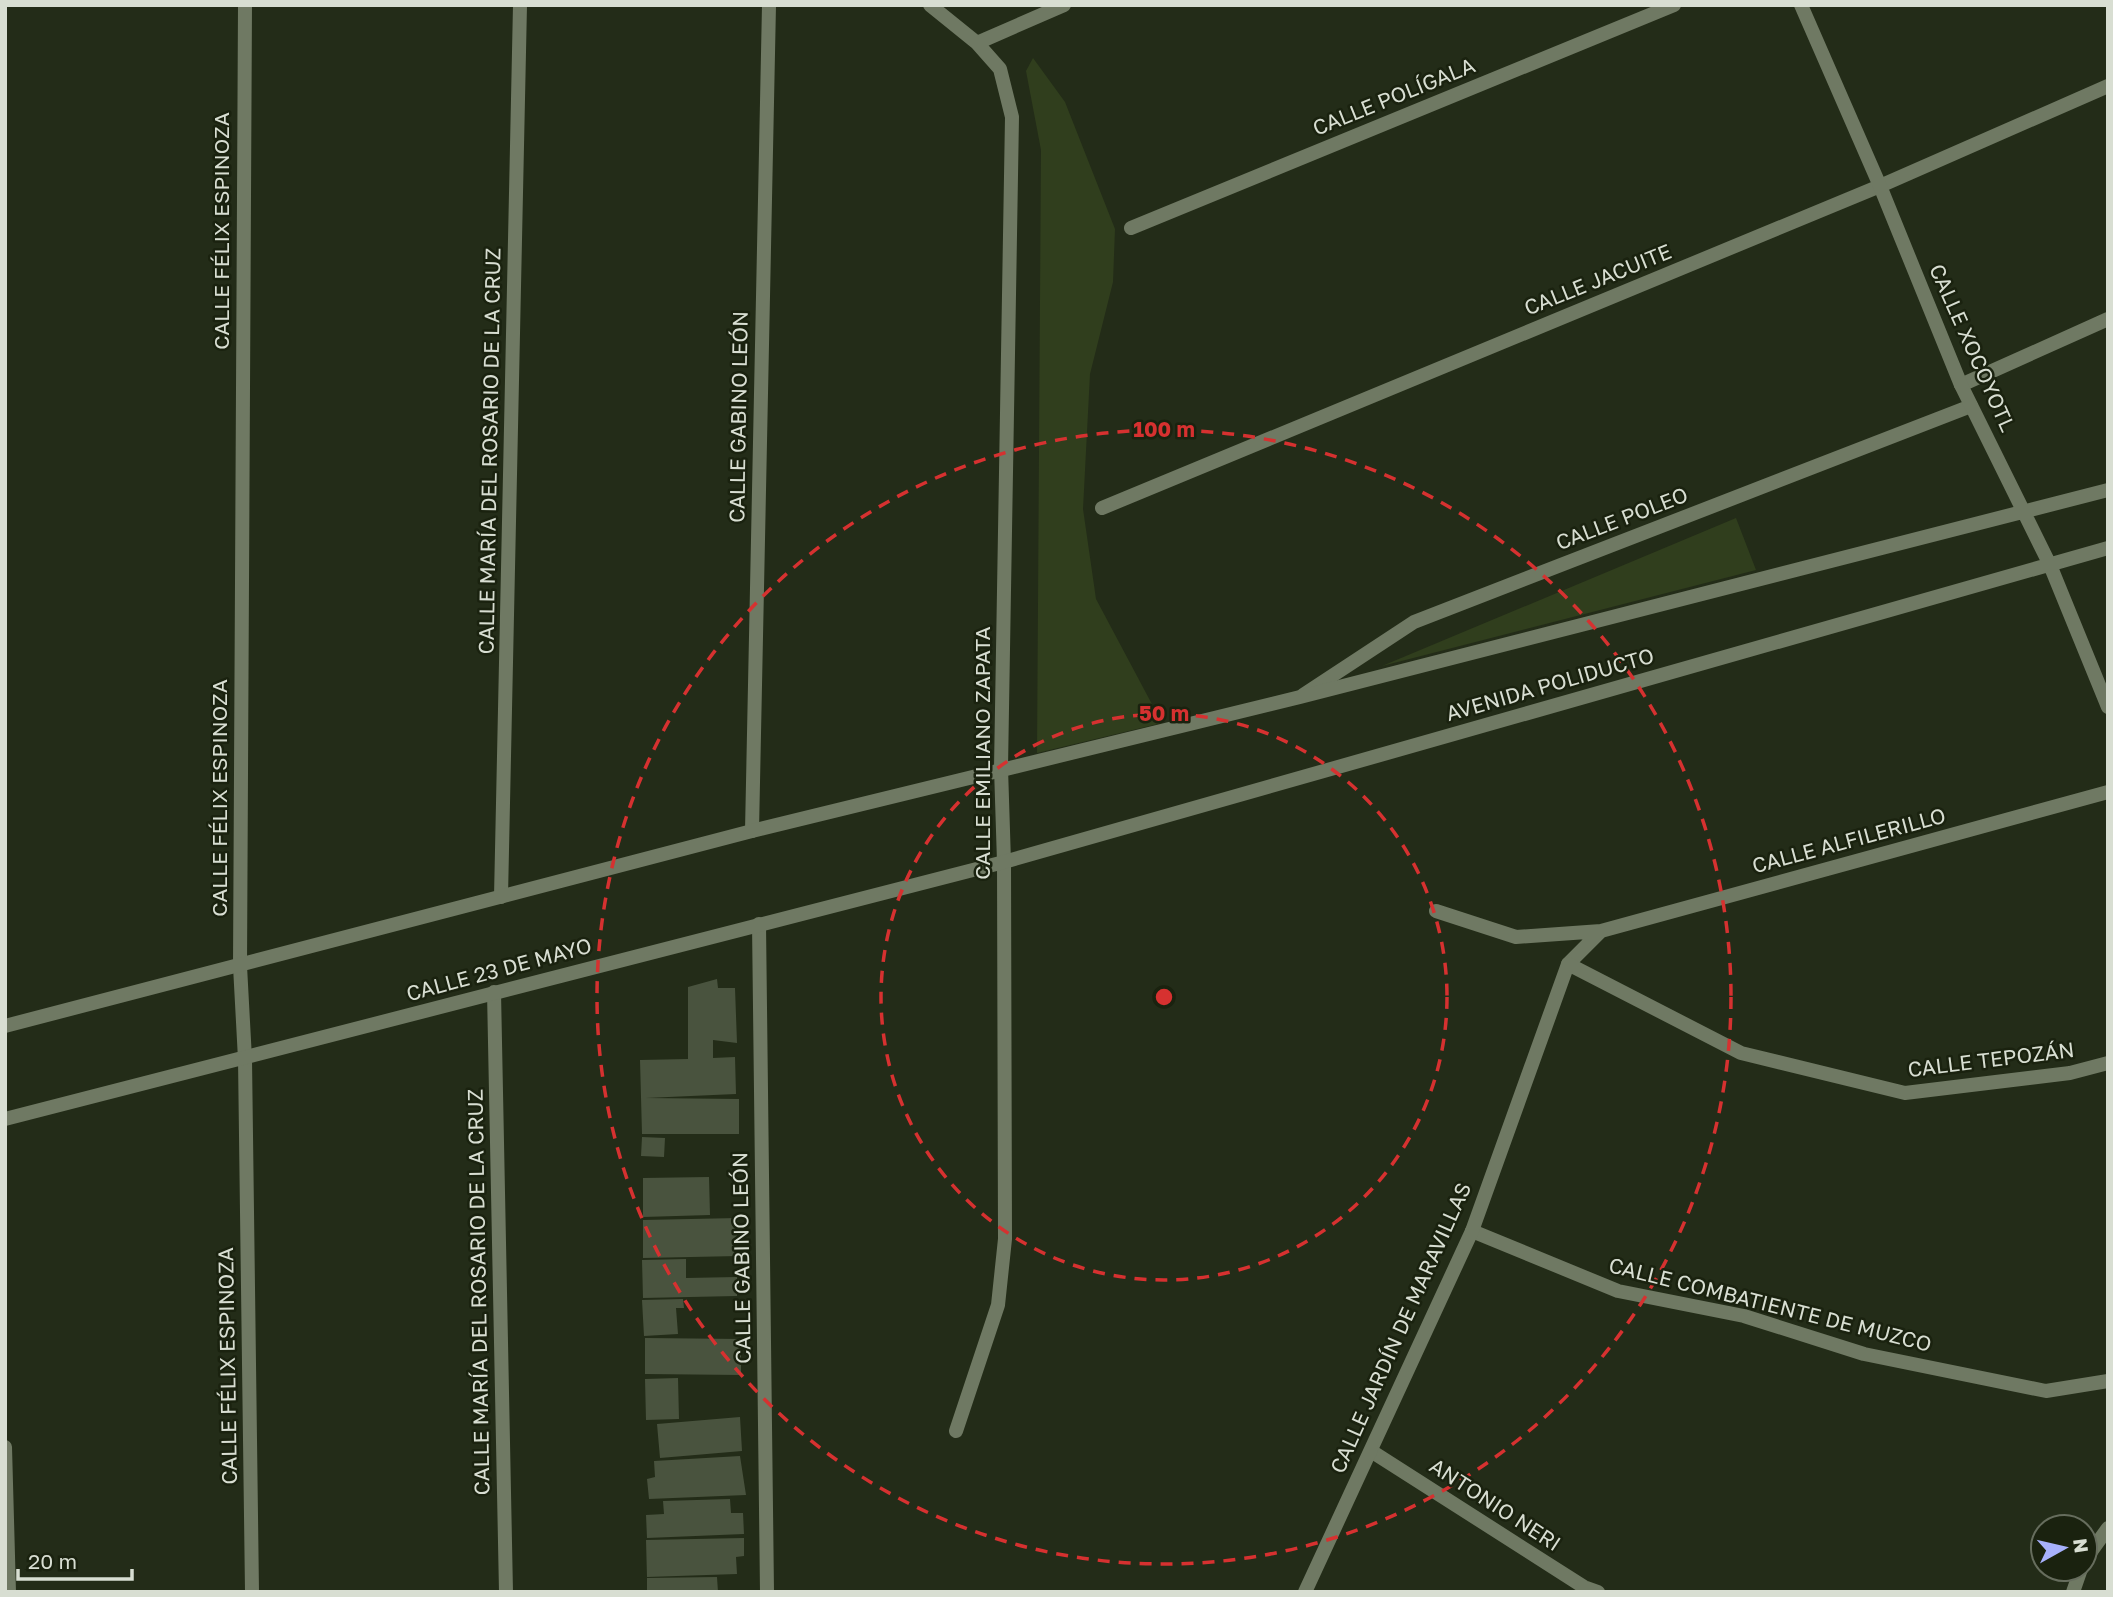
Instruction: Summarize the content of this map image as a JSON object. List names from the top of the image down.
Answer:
{
  "streets": {
    "street": [
      "CALLE POLÍGALA",
      "CALLE FÉLIX ESPINOZA",
      "CALLE JACUITE",
      "CALLE XOCOYOTL",
      "CALLE GABINO LEÓN",
      "CALLE MARÍA DEL ROSARIO DE LA CRUZ",
      "CALLE POLEO",
      "AVENIDA POLIDUCTO",
      "CALLE EMILIANO ZAPATA",
      "CALLE ALFILERILLO",
      "CALLE 23 DE MAYO",
      "CALLE TEPOZÁN",
      "CALLE COMBATIENTE DE MUZCO",
      "CALLE JARDÍN DE MARAVILLAS",
      "ANTONIO NERI"
    ]
  },
  "crossings": [
    ["CALLE FÉLIX ESPINOZA", "CALLE 23 DE MAYO"],
    ["CALLE JACUITE", "CALLE XOCOYOTL"],
    ["CALLE XOCOYOTL", "CALLE POLEO"],
    ["CALLE XOCOYOTL", "AVENIDA POLIDUCTO"],
    ["CALLE GABINO LEÓN", "CALLE 23 DE MAYO"],
    ["CALLE MARÍA DEL ROSARIO DE LA CRUZ", "CALLE 23 DE MAYO"],
    ["AVENIDA POLIDUCTO", "CALLE EMILIANO ZAPATA"],
    ["AVENIDA POLIDUCTO", "CALLE 23 DE MAYO"],
    ["CALLE EMILIANO ZAPATA", "CALLE 23 DE MAYO"],
    ["CALLE ALFILERILLO", "CALLE JARDÍN DE MARAVILLAS"],
    ["CALLE TEPOZÁN", "CALLE JARDÍN DE MARAVILLAS"],
    ["CALLE COMBATIENTE DE MUZCO", "CALLE JARDÍN DE MARAVILLAS"],
    ["CALLE JARDÍN DE MARAVILLAS", "ANTONIO NERI"]
  ],
  "scale_bar": "20 m",
  "north": "right",
  "rings": ["100 m", "50 m"]
}
